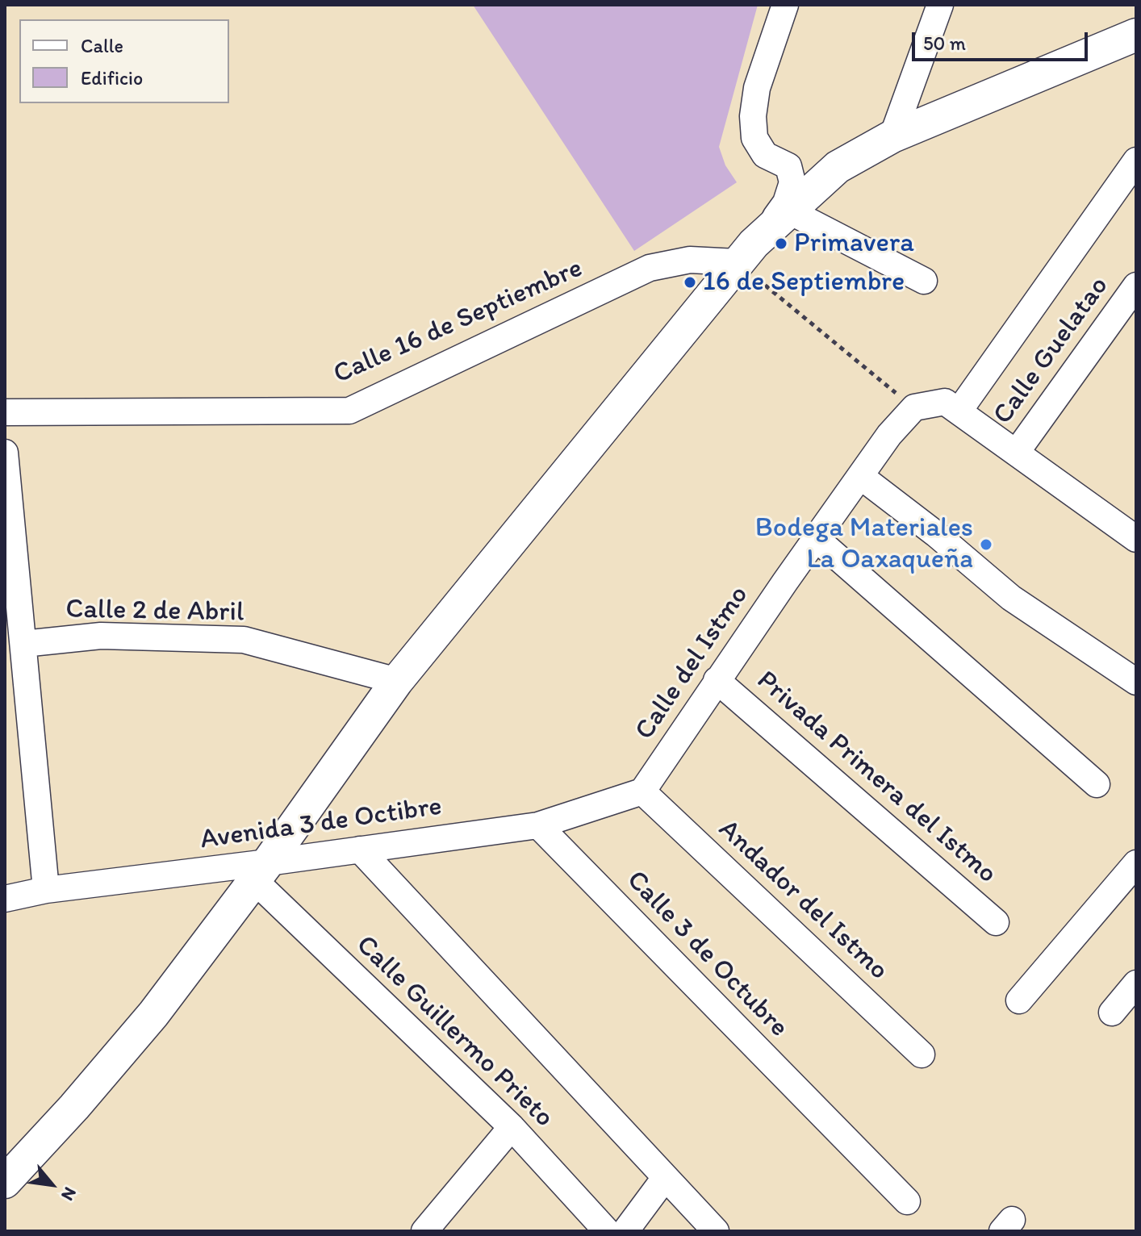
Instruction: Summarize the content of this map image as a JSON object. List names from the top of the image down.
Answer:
{
  "streets": {
    "street": [
      "Calle 16 de Septiembre",
      "Calle Guelatao",
      "Calle 2 de Abril",
      "Calle del Istmo",
      "Privada Primera del Istmo",
      "Avenida 3 de Octibre",
      "Andador del Istmo",
      "Calle 3 de Octubre",
      "Calle Guillermo Prieto"
    ]
  },
  "crossings": [
    ["Calle del Istmo", "Privada Primera del Istmo"],
    ["Calle del Istmo", "Avenida 3 de Octibre"],
    ["Calle del Istmo", "Andador del Istmo"],
    ["Avenida 3 de Octibre", "Andador del Istmo"],
    ["Avenida 3 de Octibre", "Calle 3 de Octubre"],
    ["Avenida 3 de Octibre", "Calle Guillermo Prieto"]
  ],
  "places": ["Primavera", "16 de Septiembre", "Bodega Materiales La Oaxaqueña"],
  "legend": ["Calle", "Edificio"],
  "scale_bar": "50 m",
  "north": "bottom right"
}
